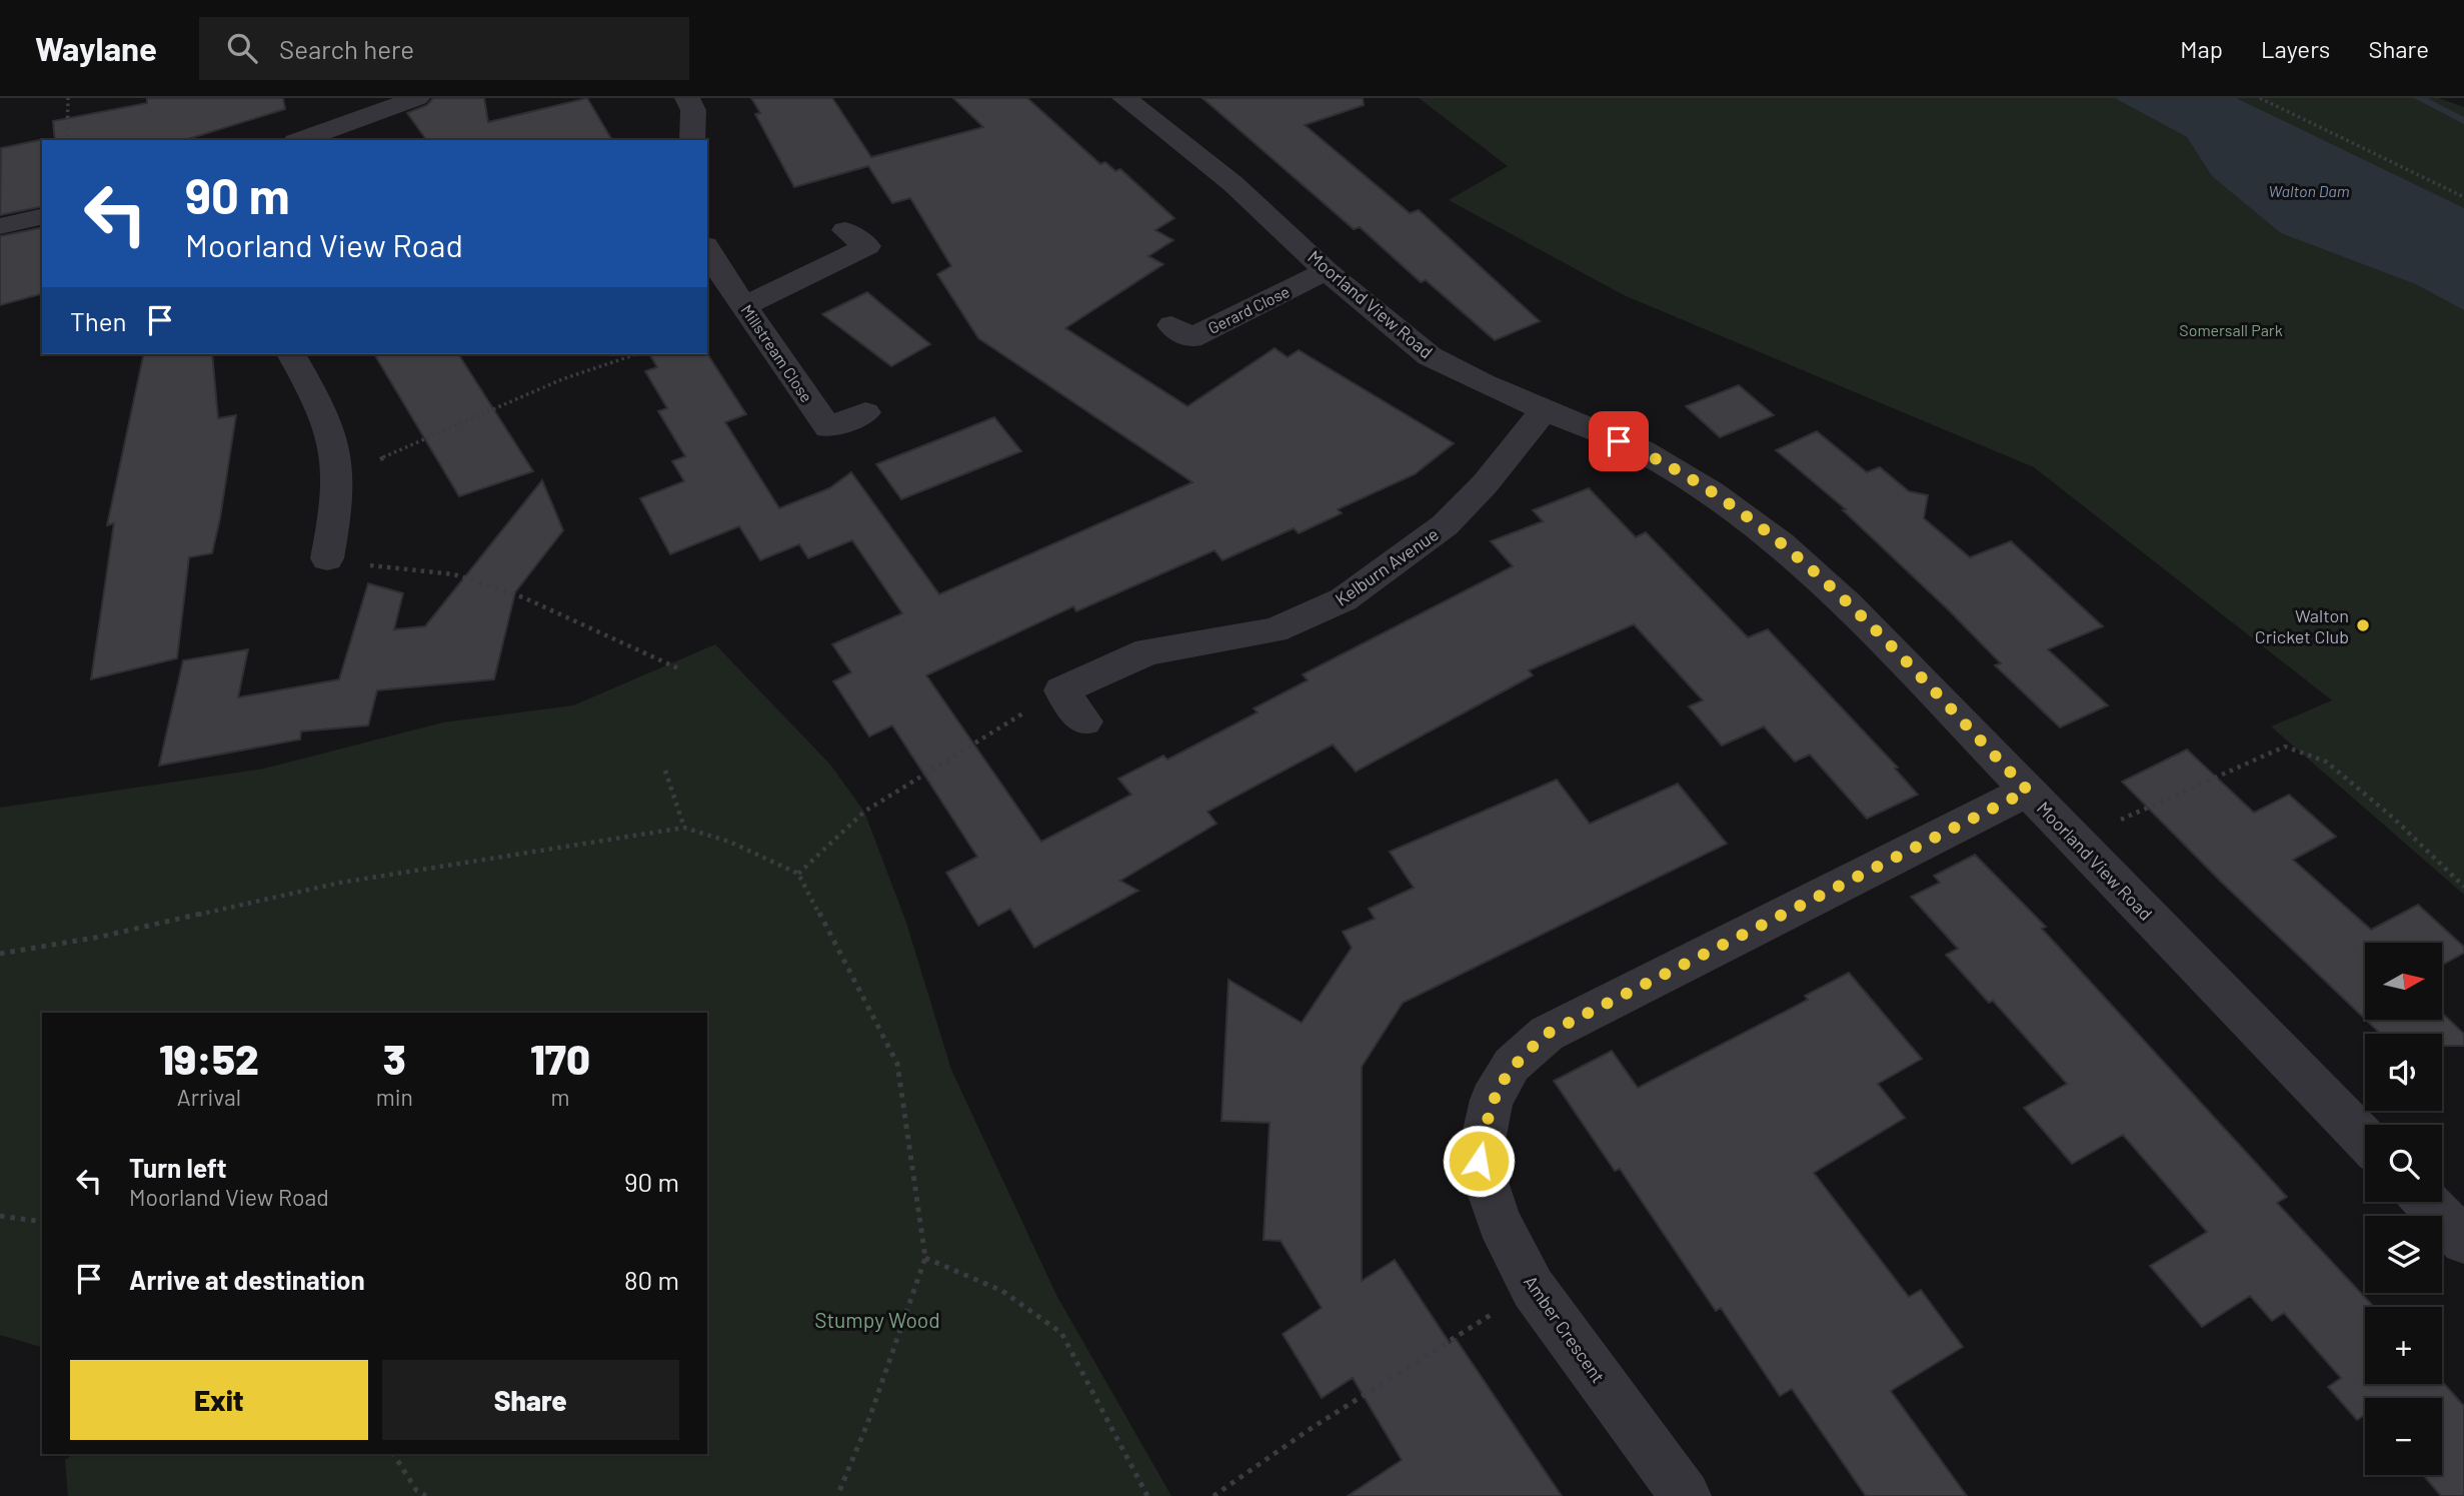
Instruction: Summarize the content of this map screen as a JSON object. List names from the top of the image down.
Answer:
{
  "streets": {
    "street": [
      "Moorland View Road",
      "Gerard Close",
      "Millstream Close",
      "Kelburn Avenue",
      "Amber Crescent"
    ]
  },
  "crossings": [
    ["Moorland View Road", "Gerard Close"],
    ["Moorland View Road", "Kelburn Avenue"],
    ["Moorland View Road", "Amber Crescent"]
  ],
  "water": ["Walton Dam"],
  "parks": ["Somersall Park", "Stumpy Wood"],
  "places": ["Walton Cricket Club"],
  "north": "right",
  "page": {
    "header": "Waylane",
    "search": "Search here",
    "nav": ["Map", "Layers", "Share"],
    "turn": ["90 m", "Moorland View Road"],
    "then": "Then",
    "map_buttons": ["+", "−"],
    "eta": [
      "19:52",
      "Arrival",
      "3",
      "min",
      "170",
      "m"
    ],
    "list": [
      {
        "name": "Turn left",
        "note": "Moorland View Road",
        "value": "90 m"
      },
      {
        "name": "Arrive at destination",
        "value": "80 m"
      }
    ],
    "buttons": ["Exit", "Share"]
  }
}
